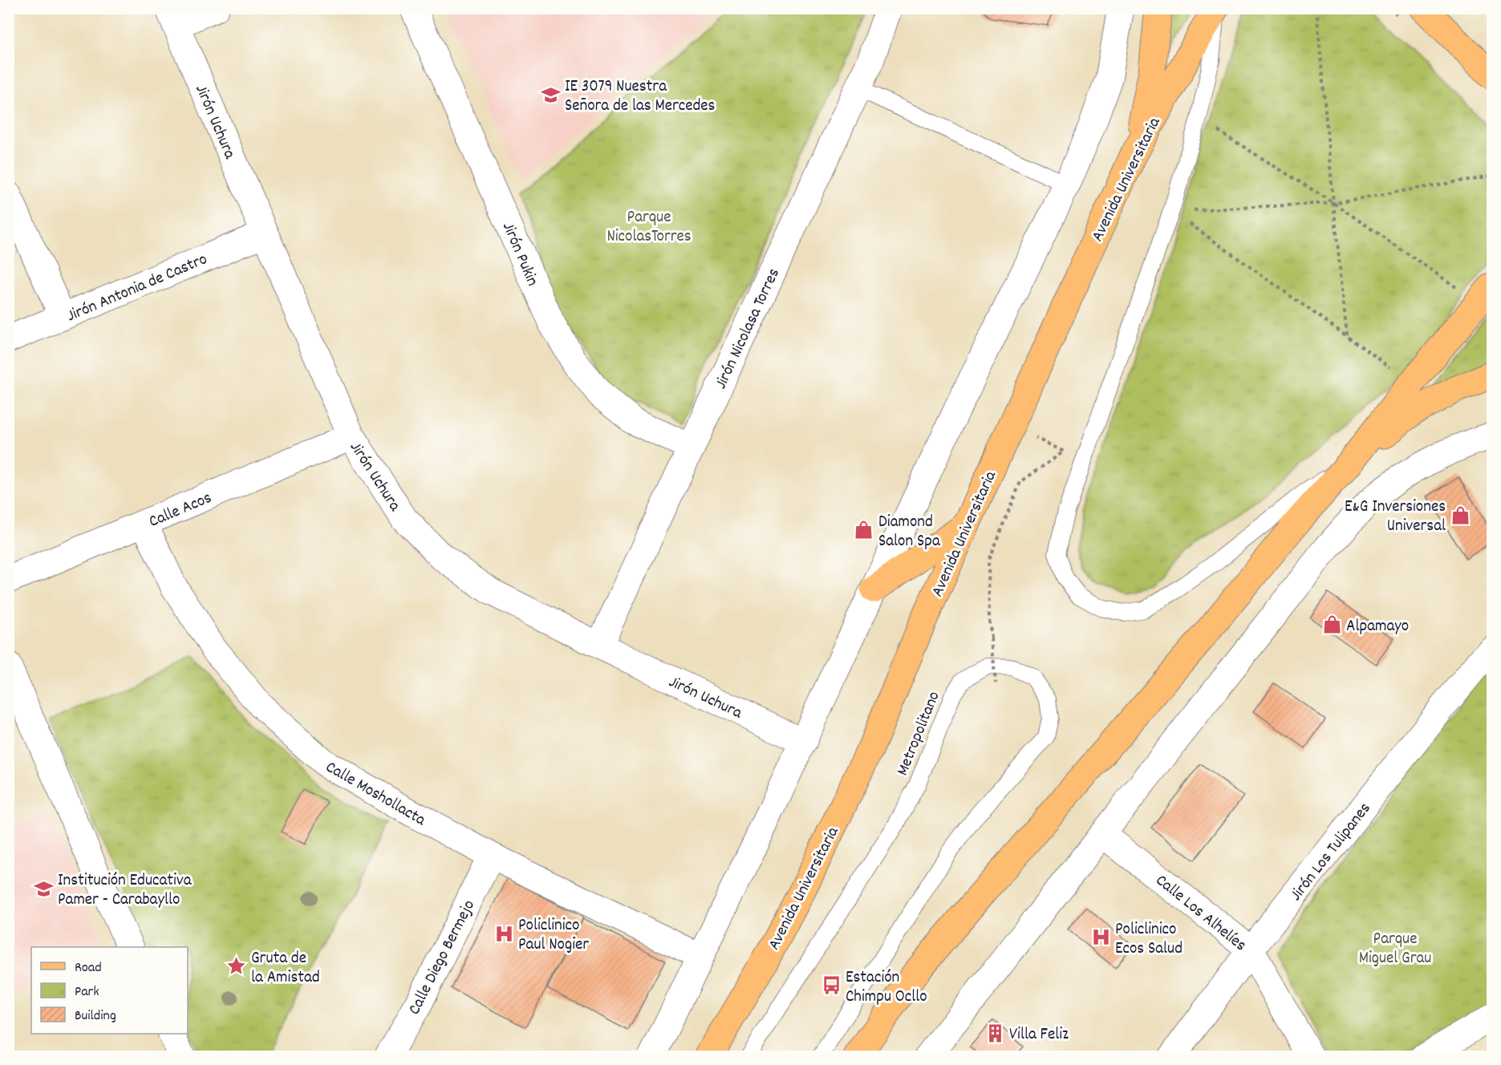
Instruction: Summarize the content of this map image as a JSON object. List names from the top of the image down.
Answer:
{
  "streets": {
    "main road": ["Avenida Universitaria"],
    "street": [
      "Jirón Uchura",
      "Jirón Pukin",
      "Jirón Antonia de Castro",
      "Jirón Nicolasa Torres",
      "Calle Acos",
      "Calle Moshollacta",
      "Jirón Los Tulipanes",
      "Calle Los Alhelíes",
      "Calle Diego Bermejo"
    ],
    "lane": ["Metropolitano"]
  },
  "crossings": [
    ["Jirón Uchura", "Jirón Antonia de Castro"],
    ["Jirón Uchura", "Jirón Nicolasa Torres"],
    ["Jirón Uchura", "Calle Acos"],
    ["Jirón Pukin", "Jirón Nicolasa Torres"],
    ["Calle Acos", "Calle Moshollacta"],
    ["Calle Moshollacta", "Calle Diego Bermejo"],
    ["Jirón Los Tulipanes", "Calle Los Alhelíes"]
  ],
  "parks": ["Parque NicolasTorres", "Parque Miguel Grau"],
  "places": {
    "school or university": ["IE 3079 Nuestra Señora de las Mercedes", "Institución Educativa Pamer - Carabayllo"],
    "shop": ["E&G Inversiones Universal", "Diamond Salon Spa", "Alpamayo"],
    "hospital": ["Policlinico Paul Nogier", "Policlinico Ecos Salud"],
    "place": ["Gruta de la Amistad"],
    "bus stop": ["Estación Chimpu Ocllo"],
    "building": ["Villa Feliz"]
  },
  "legend": ["Road", "Park", "Building"]
}
